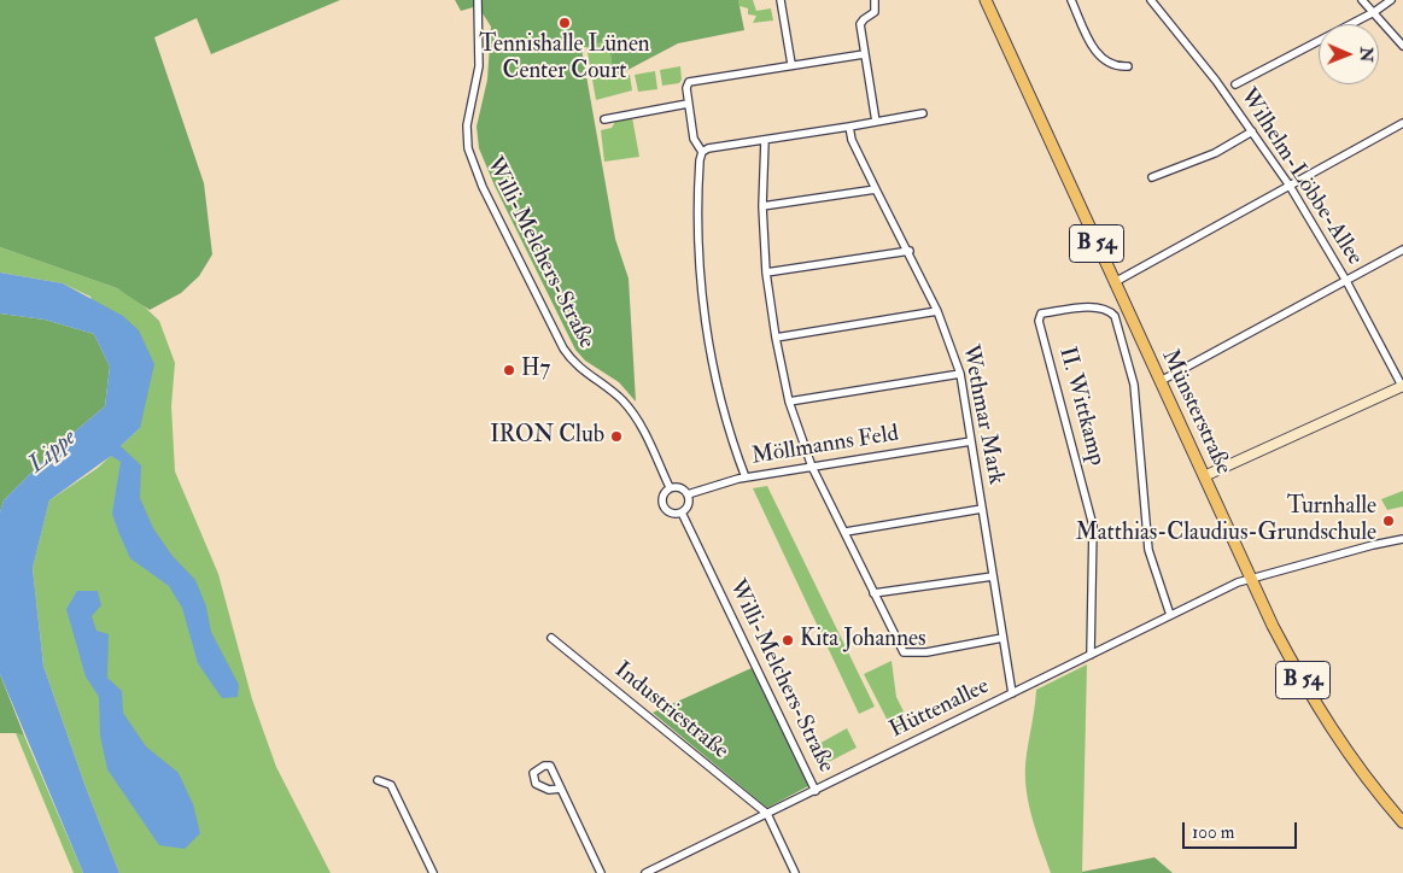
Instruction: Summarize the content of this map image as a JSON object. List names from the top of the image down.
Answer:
{
  "streets": {
    "main road": ["B 54", "Münsterstraße"],
    "street": [
      "Wilhelm-Löbbe-Allee",
      "Willi-Melchers-Straße",
      "II. Wittkamp",
      "Wethmar Mark",
      "Möllmanns Feld",
      "Hüttenallee",
      "Industriestraße"
    ]
  },
  "crossings": [
    ["Willi-Melchers-Straße", "Möllmanns Feld"],
    ["Willi-Melchers-Straße", "Hüttenallee"],
    ["II. Wittkamp", "Hüttenallee"],
    ["Münsterstraße", "Hüttenallee"],
    ["Wethmar Mark", "Möllmanns Feld"],
    ["Wethmar Mark", "Hüttenallee"],
    ["Hüttenallee", "Industriestraße"]
  ],
  "water": ["Lippe"],
  "places": [
    "Tennishalle Lünen Center Court",
    "H7",
    "IRON Club",
    "Turnhalle Matthias-Claudius-Grundschule",
    "Kita Johannes"
  ],
  "scale_bar": "100 m",
  "north": "right"
}
